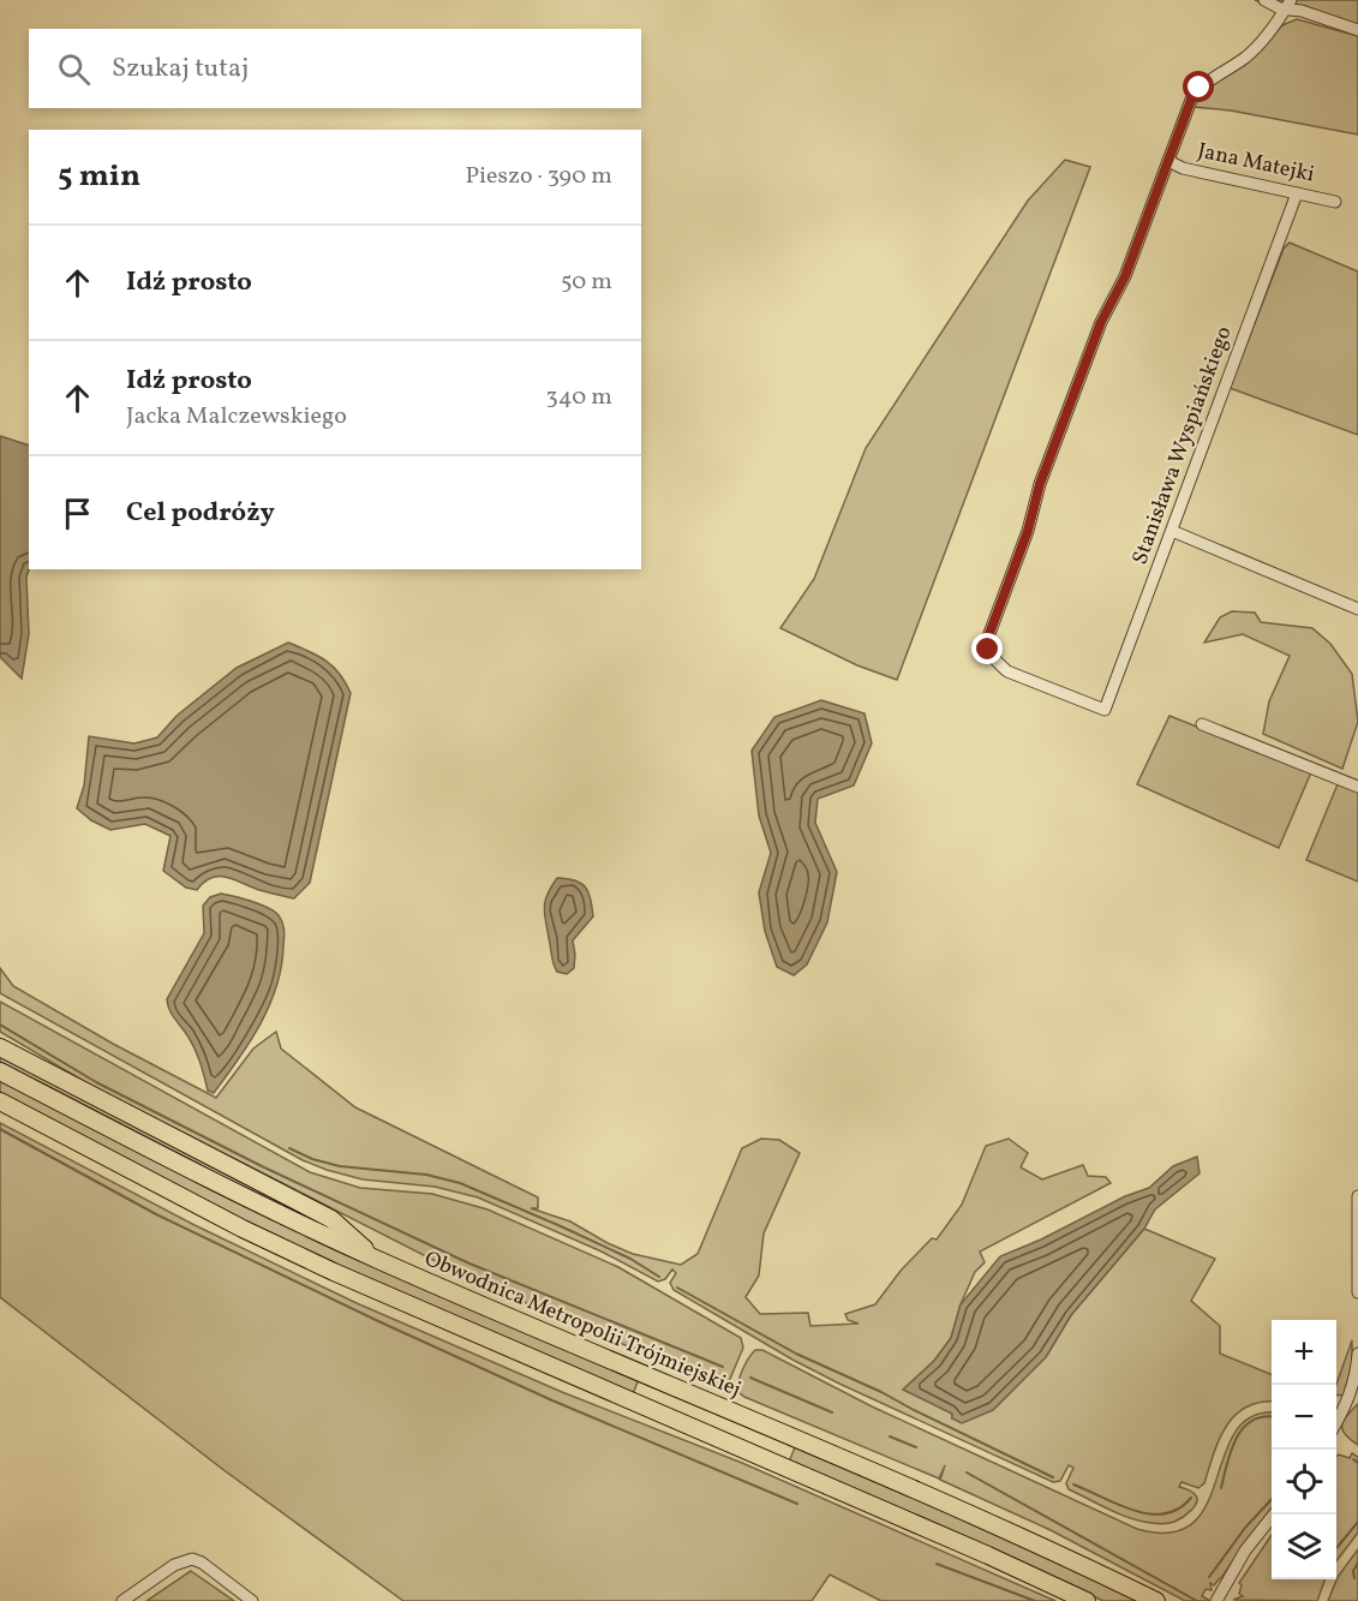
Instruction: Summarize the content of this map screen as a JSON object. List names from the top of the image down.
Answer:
{
  "streets": {
    "highway": ["Obwodnica Metropolii Trójmiejskiej"],
    "street": ["Jana Matejki", "Stanisława Wyspiańskiego"]
  },
  "crossings": [
    ["Jana Matejki", "Stanisława Wyspiańskiego"]
  ],
  "page": {
    "search": "Szukaj tutaj",
    "heading": ["5 min", "Pieszo · 390 m"],
    "list": [
      ["Idź prosto", "50 m"],
      ["Idź prosto", "Jacka Malczewskiego", "340 m"],
      "Cel podróży"
    ],
    "map_buttons": ["+", "−"]
  }
}
